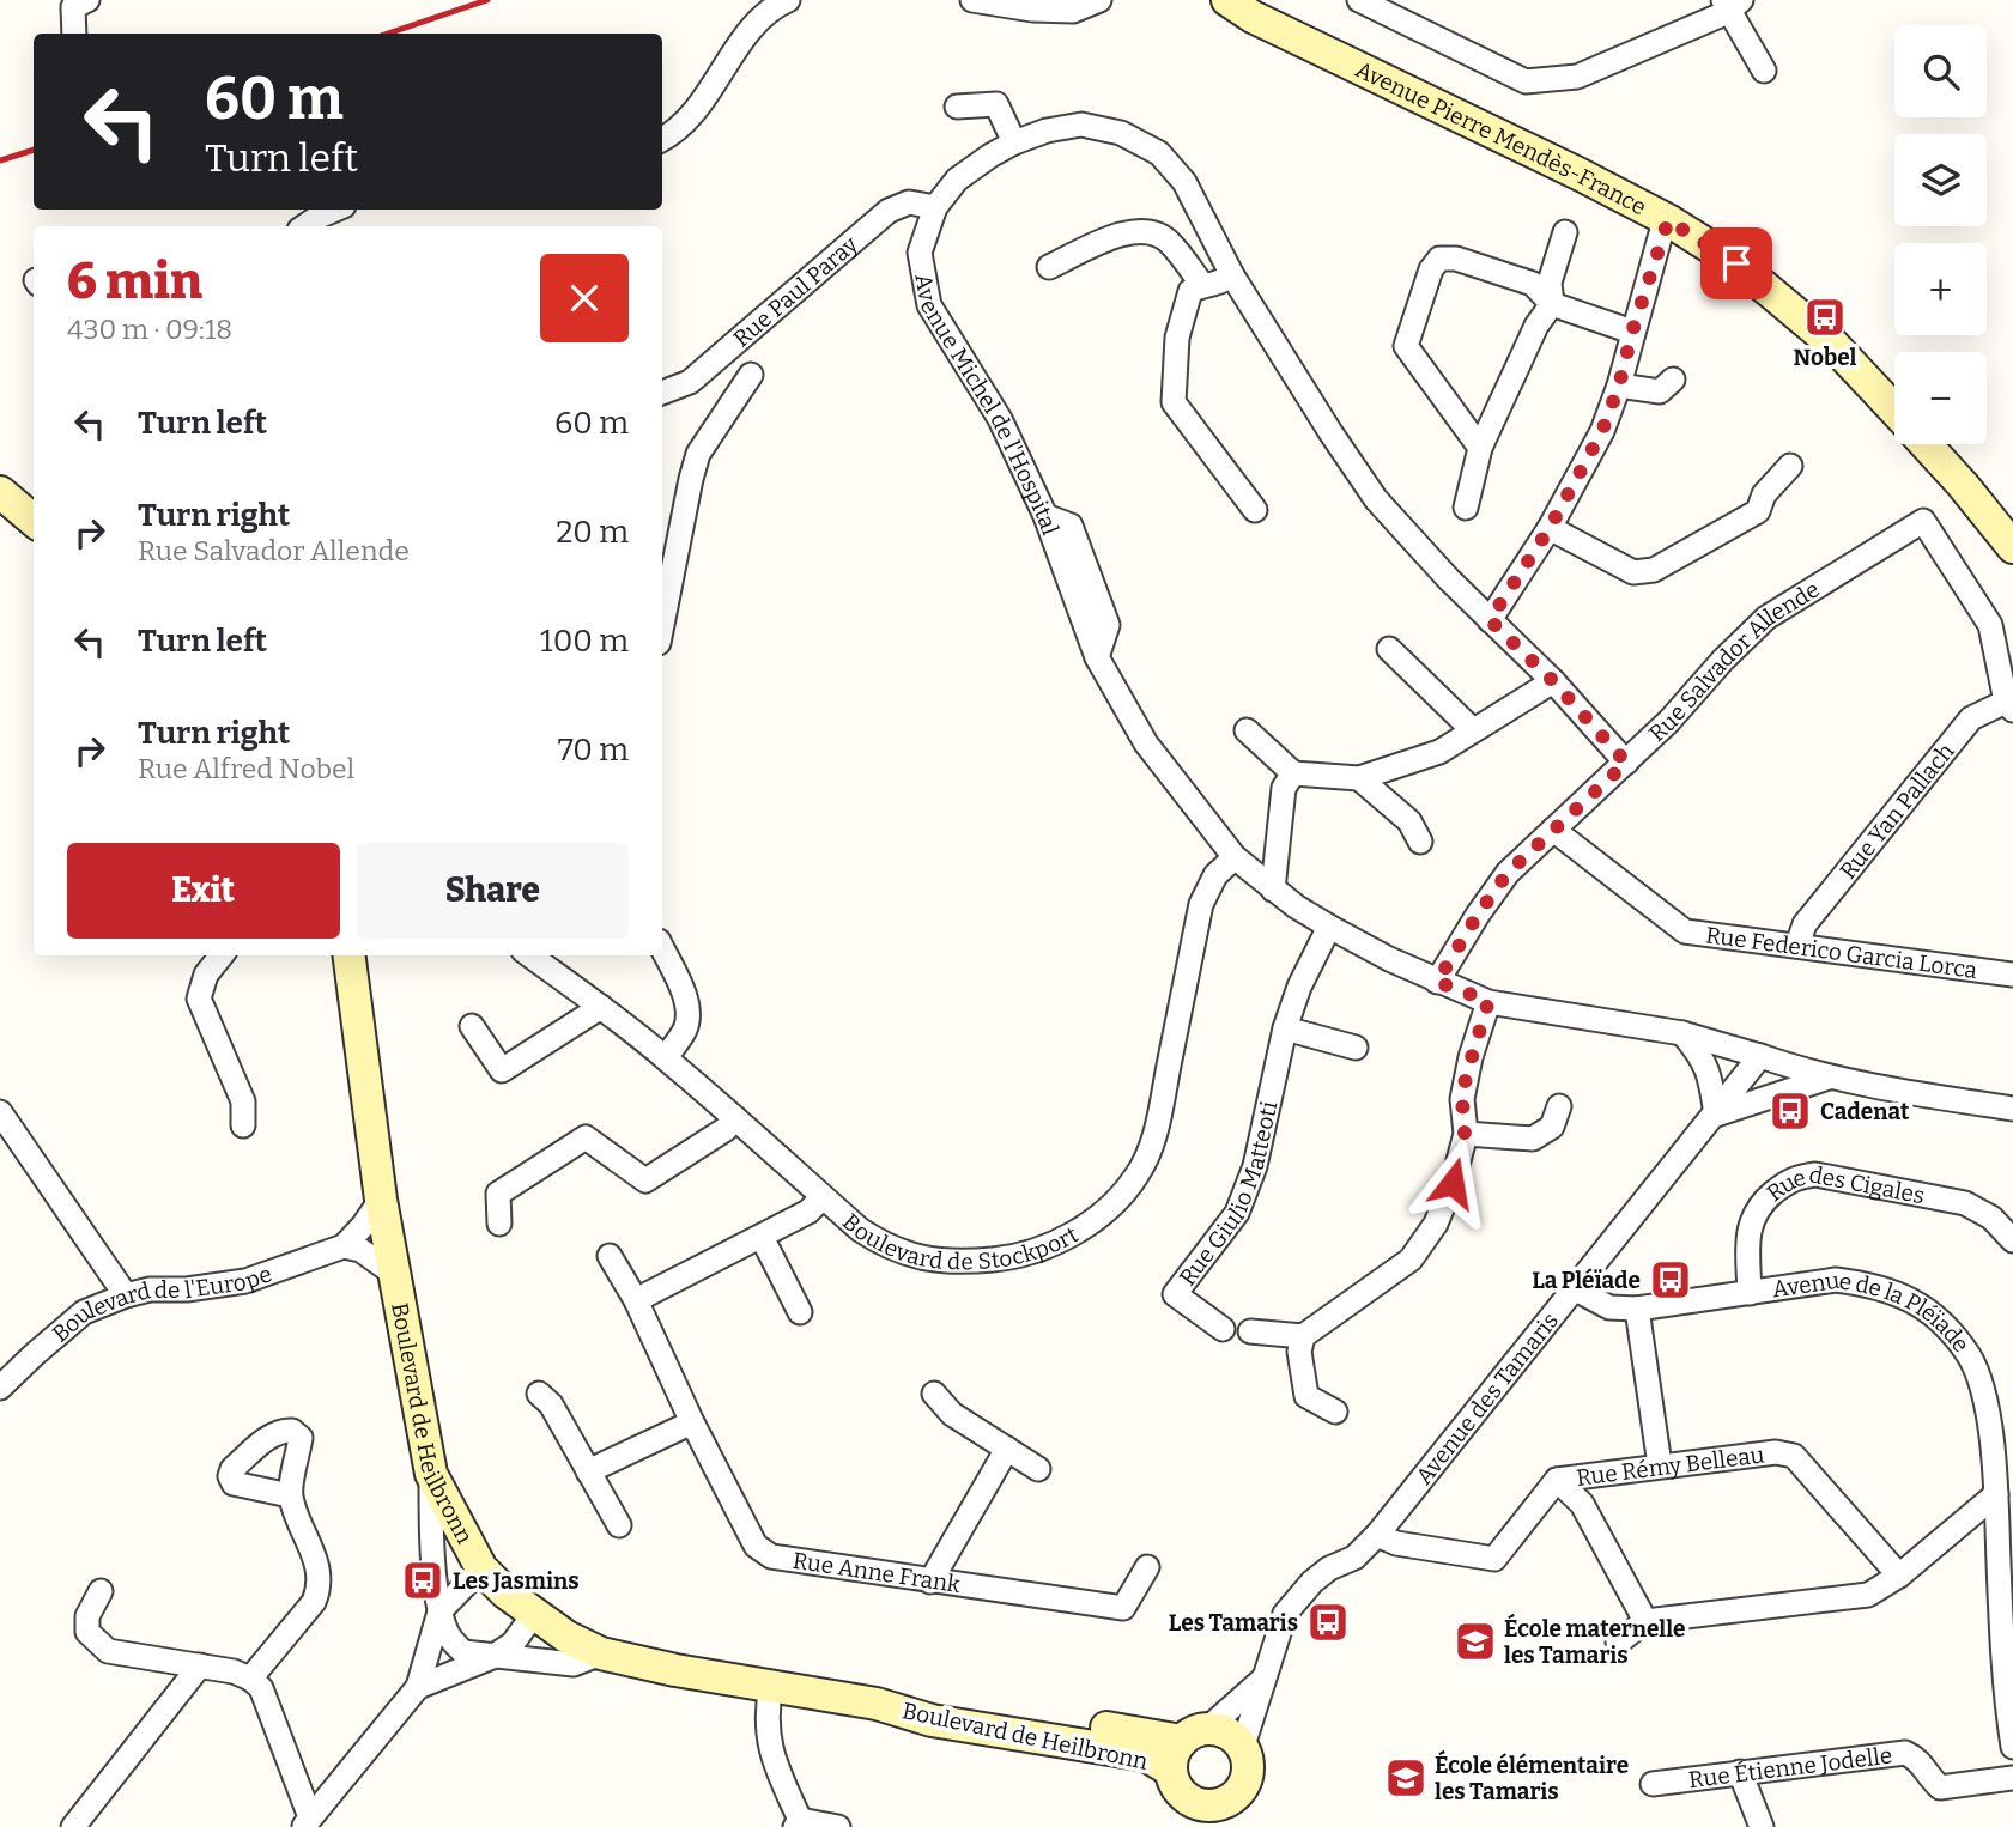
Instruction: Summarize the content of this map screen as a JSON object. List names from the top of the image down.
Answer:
{
  "streets": {
    "street": [
      "Avenue Pierre Mendès-France",
      "Rue Paul Paray",
      "Avenue Michel de l'Hospital",
      "Rue Salvador Allende",
      "Rue Yan Pallach",
      "Rue Federico Garcia Lorca",
      "Rue Giulio Matteoti",
      "Rue des Cigales",
      "Boulevard de Stockport",
      "Boulevard de l'Europe",
      "Avenue de la Pléïade",
      "Avenue des Tamaris",
      "Boulevard de Heilbronn",
      "Rue Rémy Belleau",
      "Rue Anne Frank",
      "Rue Étienne Jodelle"
    ]
  },
  "crossings": [
    ["Rue Paul Paray", "Avenue Michel de l'Hospital"],
    ["Avenue Michel de l'Hospital", "Rue Salvador Allende"],
    ["Avenue Michel de l'Hospital", "Rue Giulio Matteoti"],
    ["Avenue Michel de l'Hospital", "Boulevard de Stockport"],
    ["Avenue Michel de l'Hospital", "Avenue des Tamaris"],
    ["Rue Salvador Allende", "Rue Yan Pallach"],
    ["Rue Salvador Allende", "Rue Federico Garcia Lorca"],
    ["Rue Yan Pallach", "Rue Federico Garcia Lorca"],
    ["Rue des Cigales", "Avenue de la Pléïade"],
    ["Avenue de la Pléïade", "Avenue des Tamaris"],
    ["Avenue des Tamaris", "Boulevard de Heilbronn"],
    ["Avenue des Tamaris", "Rue Rémy Belleau"]
  ],
  "places": {
    "bus stop": [
      "Nobel",
      "Cadenat",
      "La Pléïade",
      "Les Jasmins",
      "Les Tamaris"
    ],
    "school or university": ["École maternelle les Tamaris", "École élémentaire les Tamaris"]
  },
  "page": {
    "map_buttons": ["+", "−"],
    "turn": ["60 m", "Turn left"],
    "heading": ["6 min", "430 m · 09:18"],
    "list": [
      {
        "name": "Turn left",
        "value": "60 m"
      },
      {
        "name": "Turn right",
        "note": "Rue Salvador Allende",
        "value": "20 m"
      },
      {
        "name": "Turn left",
        "value": "100 m"
      },
      {
        "name": "Turn right",
        "note": "Rue Alfred Nobel",
        "value": "70 m"
      }
    ],
    "buttons": ["Exit", "Share"]
  }
}
